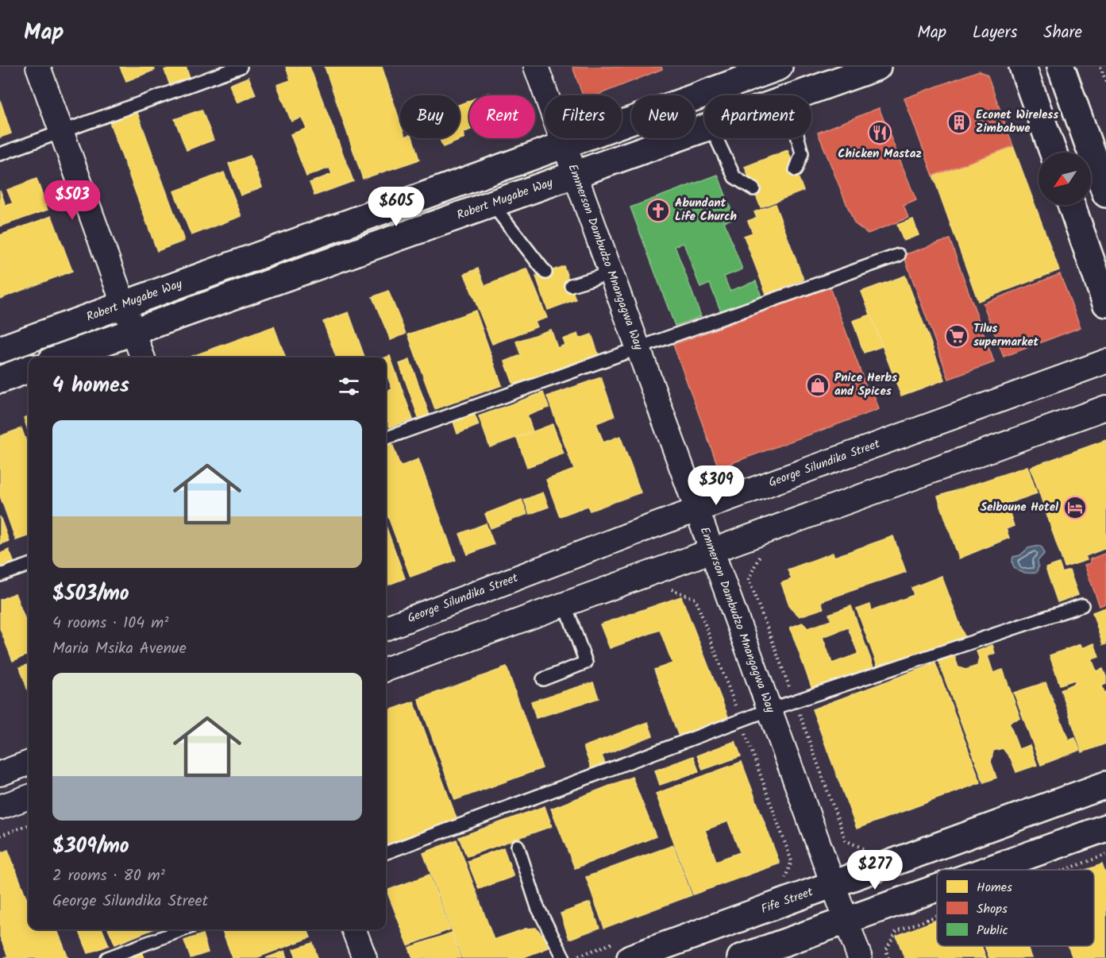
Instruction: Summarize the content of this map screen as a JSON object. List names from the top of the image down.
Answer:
{
  "streets": {
    "main road": ["Robert Mugabe Way", "Fife Street"],
    "street": ["Emmerson Dambudzo Mnangagwa Way", "George Silundika Street"]
  },
  "crossings": [
    ["Robert Mugabe Way", "Emmerson Dambudzo Mnangagwa Way"],
    ["Emmerson Dambudzo Mnangagwa Way", "George Silundika Street"],
    ["Emmerson Dambudzo Mnangagwa Way", "Fife Street"]
  ],
  "places": {
    "building": ["Econet Wireless Zimbabwe"],
    "restaurant": ["Chicken Mastaz"],
    "church": ["Abundant Life Church"],
    "supermarket": ["Tilus supermarket"],
    "shop": ["Pnice Herbs and Spices"],
    "hotel": ["Selboune Hotel"]
  },
  "legend": ["Homes", "Shops", "Public"],
  "north": "bottom left",
  "page": {
    "header": "Map",
    "nav": ["Map", "Layers", "Share"],
    "chip": [
      "Buy",
      "Rent",
      "Filters",
      "New",
      "Apartment"
    ],
    "price": [
      "$503",
      "$605",
      "$309",
      "$277"
    ],
    "heading": "4 homes",
    "list": [
      {
        "name": "$503/mo",
        "note": "4 rooms · 104 m² · Maria Msika Avenue"
      },
      {
        "name": "$309/mo",
        "note": "2 rooms · 80 m² · George Silundika Street"
      }
    ]
  }
}
